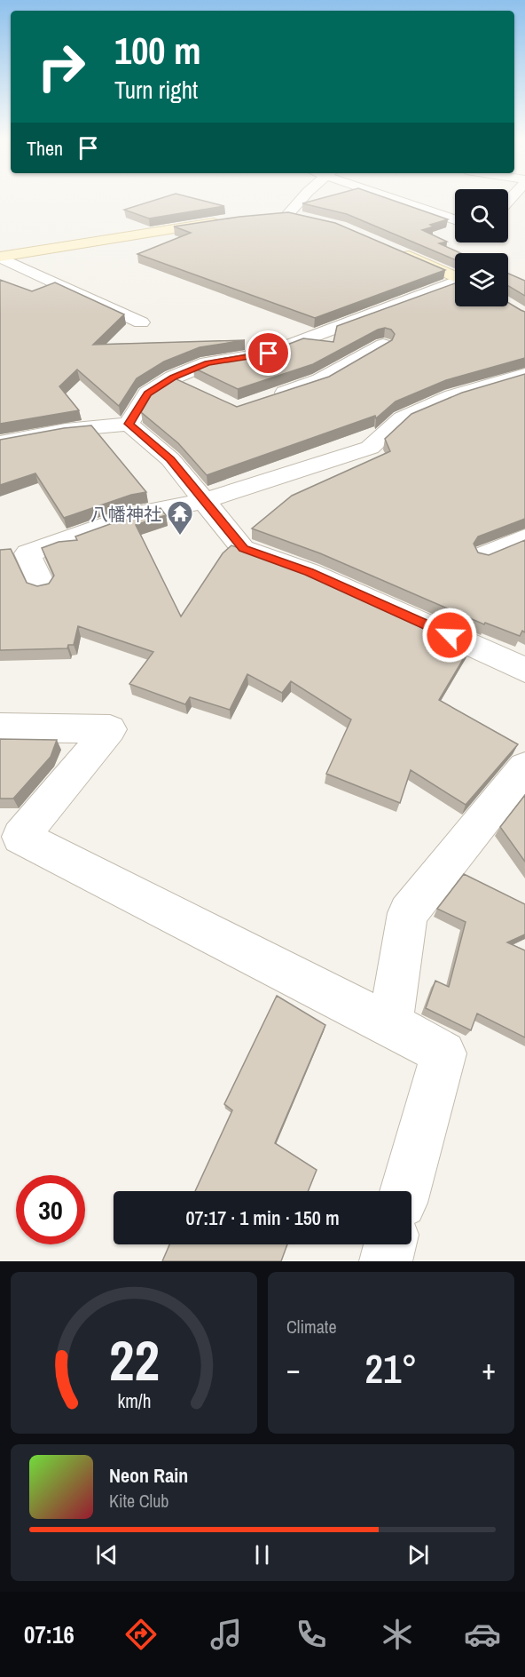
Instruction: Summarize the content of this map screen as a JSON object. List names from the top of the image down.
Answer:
{
  "places": {
    "temple": ["八幡神社"]
  },
  "page": {
    "turn": ["100 m", "Turn right"],
    "then": "Then",
    "limit": "30",
    "trip": "07:17 · 1 min · 150 m",
    "tile": "Climate",
    "heat": ["−", "21°", "+"],
    "song": ["Neon Rain", "Kite Club"],
    "tabs": "07:16",
    "gauge": ["22", "km/h"]
  }
}
